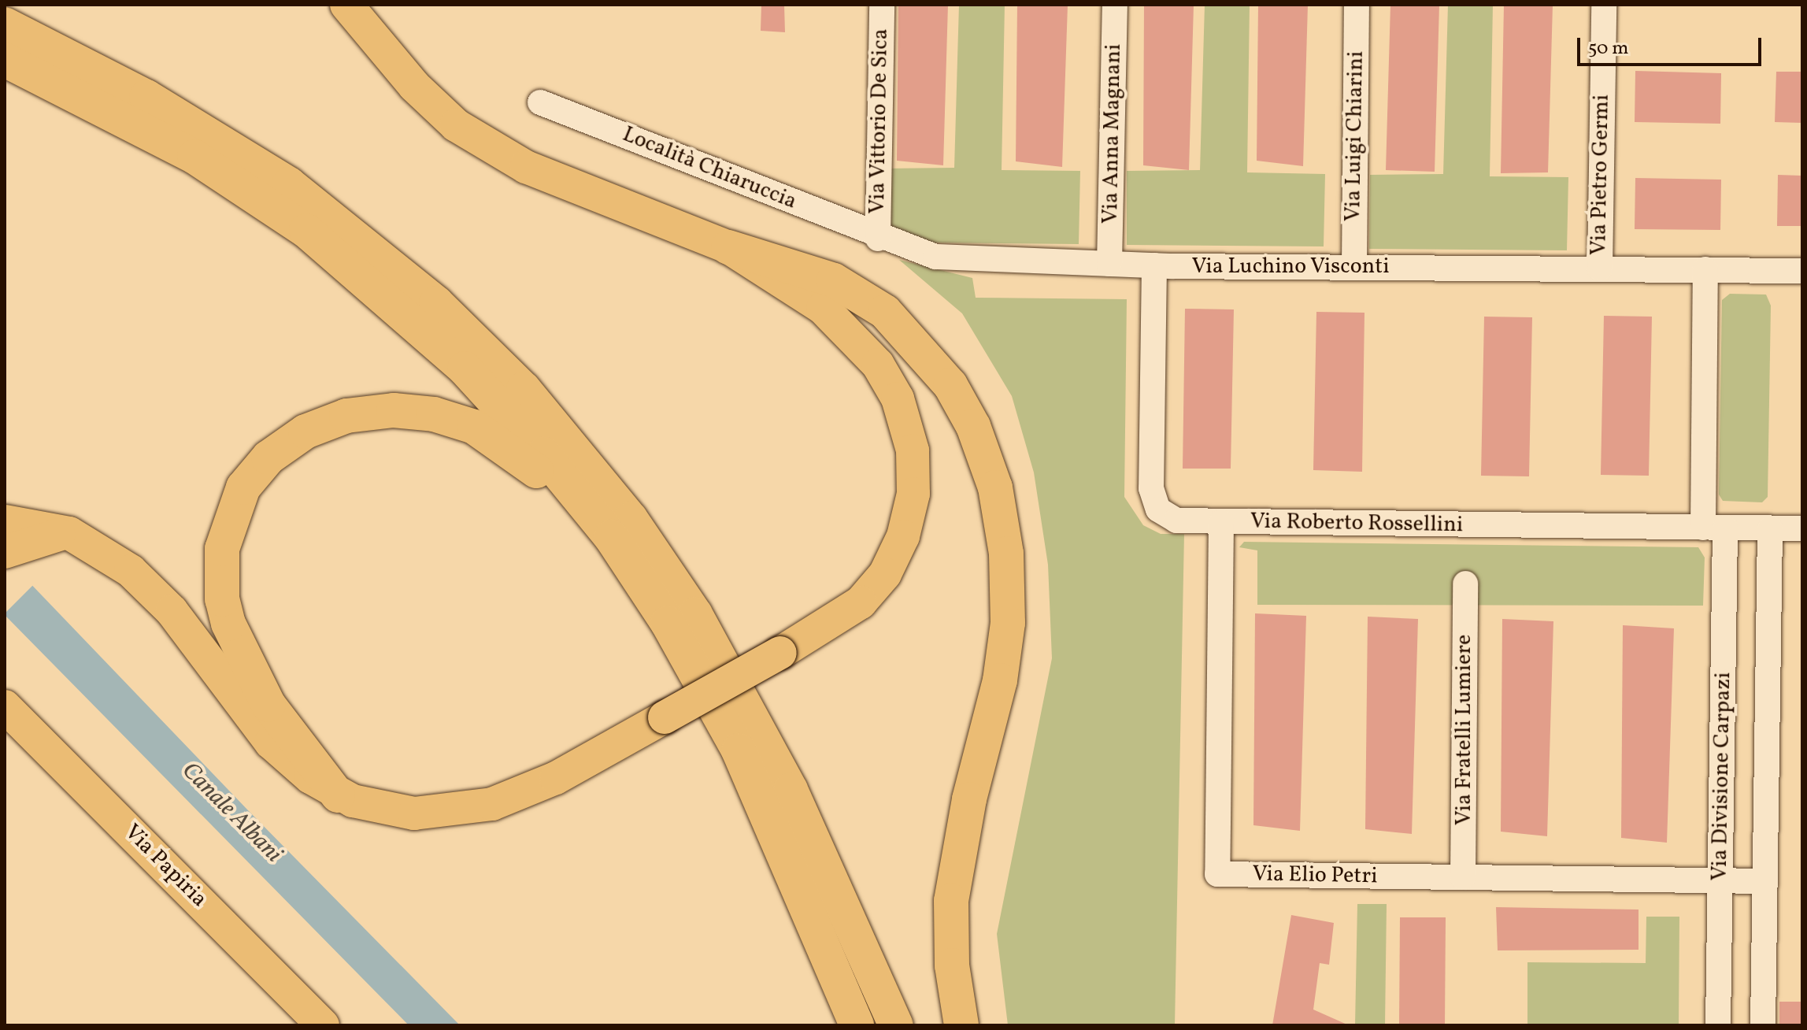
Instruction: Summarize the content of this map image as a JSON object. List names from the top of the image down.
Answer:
{
  "streets": {
    "main road": ["Via Papiria"],
    "street": [
      "Via Vittorio De Sica",
      "Via Anna Magnani",
      "Via Luigi Chiarini",
      "Località Chiaruccia",
      "Via Pietro Germi",
      "Via Luchino Visconti",
      "Via Roberto Rossellini",
      "Via Fratelli Lumiere",
      "Via Divisione Carpazi",
      "Via Elio Petri"
    ]
  },
  "crossings": [
    ["Via Vittorio De Sica", "Località Chiaruccia"],
    ["Via Vittorio De Sica", "Via Luchino Visconti"],
    ["Via Anna Magnani", "Via Luchino Visconti"],
    ["Via Luigi Chiarini", "Via Luchino Visconti"],
    ["Località Chiaruccia", "Via Luchino Visconti"],
    ["Via Pietro Germi", "Via Luchino Visconti"],
    ["Via Luchino Visconti", "Via Roberto Rossellini"],
    ["Via Roberto Rossellini", "Via Divisione Carpazi"],
    ["Via Roberto Rossellini", "Via Elio Petri"],
    ["Via Fratelli Lumiere", "Via Elio Petri"],
    ["Via Divisione Carpazi", "Via Elio Petri"]
  ],
  "water": ["Canale Albani"],
  "scale_bar": "50 m"
}
